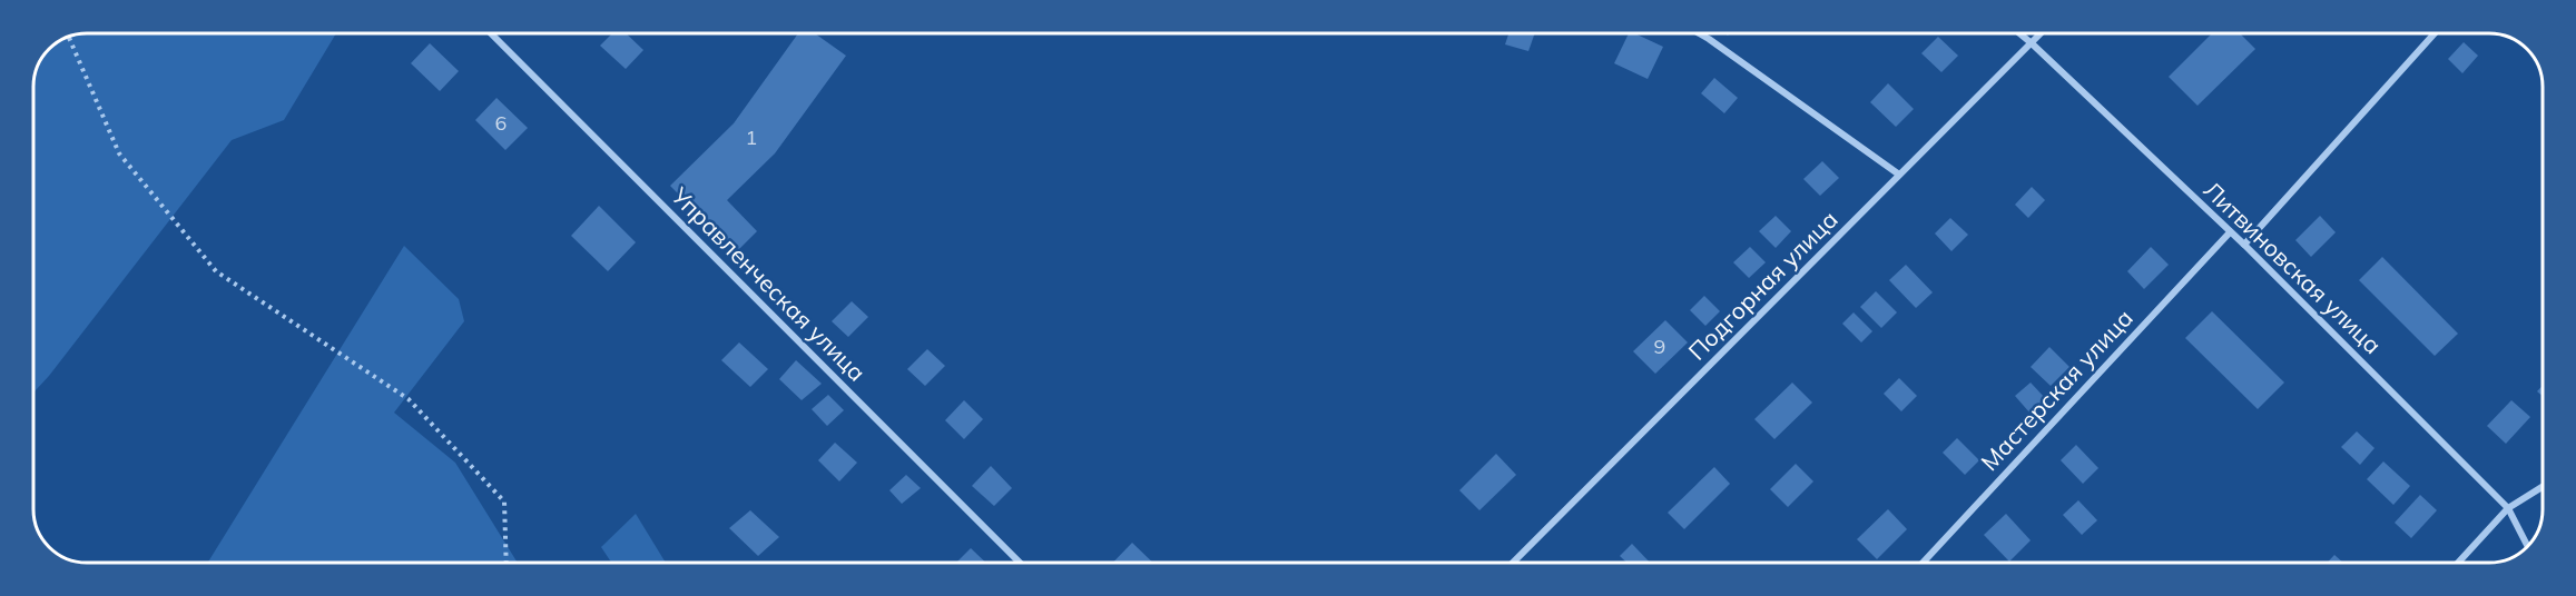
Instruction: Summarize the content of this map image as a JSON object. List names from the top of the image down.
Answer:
{
  "streets": {
    "street": [
      "Литвиновская улица",
      "Управленческая улица",
      "Подгорная улица",
      "Мастерская улица"
    ]
  },
  "crossings": [
    ["Литвиновская улица", "Подгорная улица"],
    ["Литвиновская улица", "Мастерская улица"]
  ],
  "house_numbers": ["6", "1", "9"]
}
